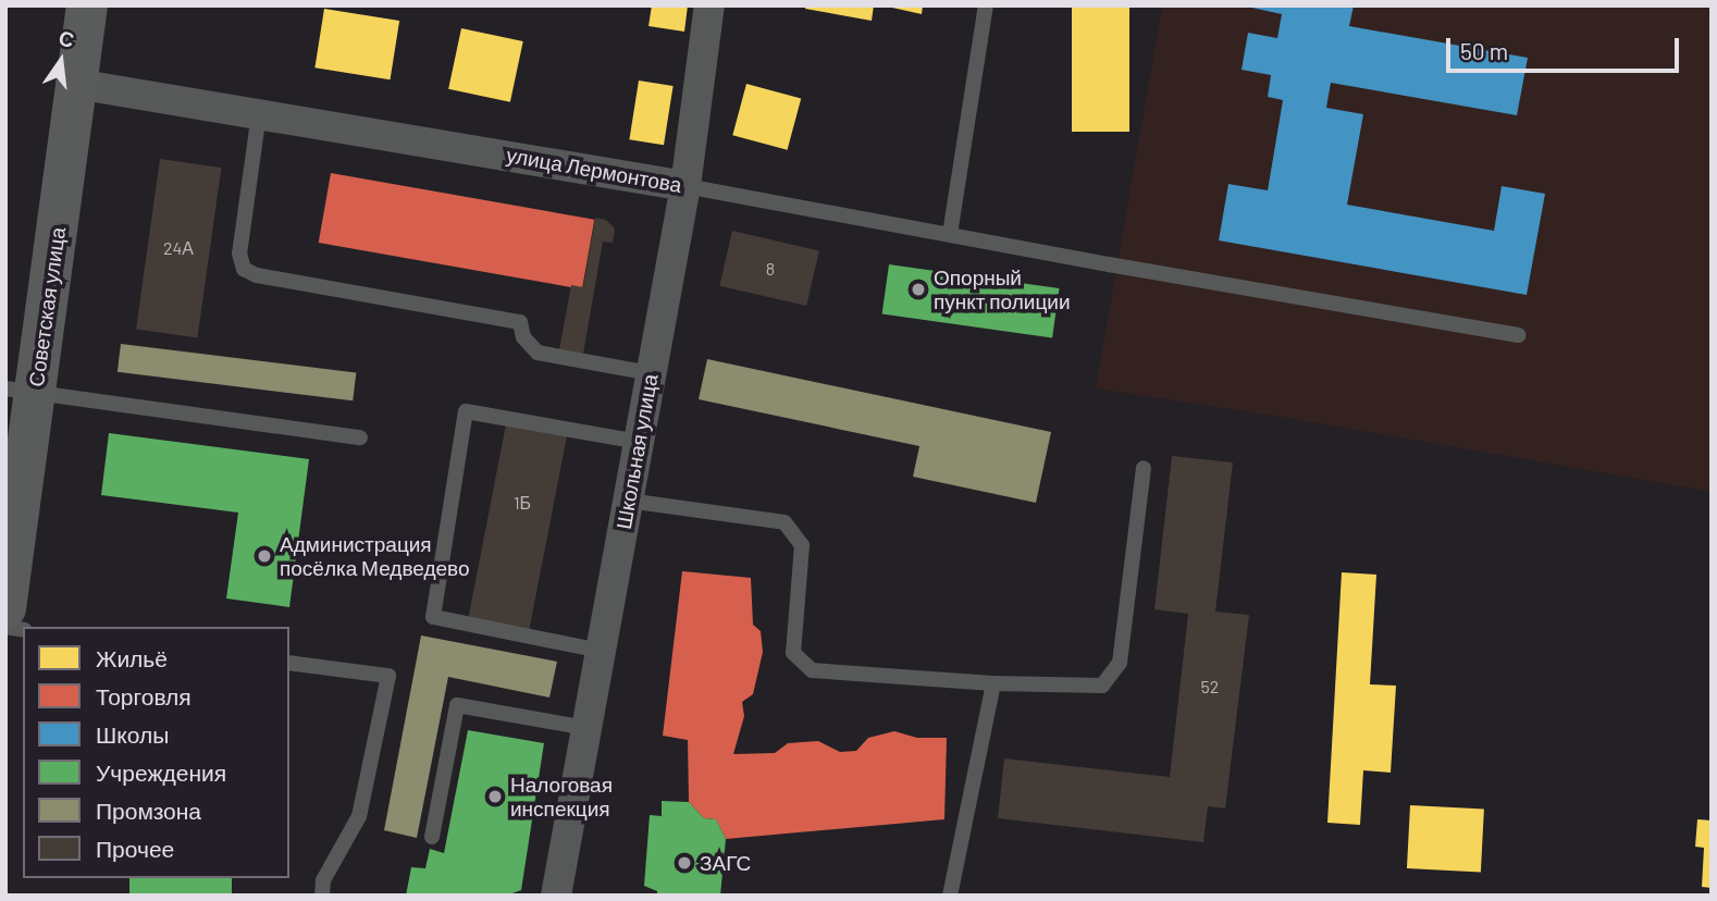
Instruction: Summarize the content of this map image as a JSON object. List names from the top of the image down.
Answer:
{
  "streets": {
    "main road": ["Советская улица"],
    "street": ["улица Лермонтова", "Школьная улица"]
  },
  "crossings": [
    ["улица Лермонтова", "Советская улица"],
    ["улица Лермонтова", "Школьная улица"]
  ],
  "places": [
    "Опорный пункт полиции",
    "Администрация посёлка Медведево",
    "Налоговая инспекция",
    "ЗАГС"
  ],
  "house_numbers": [
    "24А",
    "8",
    "1Б",
    "52"
  ],
  "legend": [
    "Жильё",
    "Торговля",
    "Школы",
    "Учреждения",
    "Промзона",
    "Прочее"
  ],
  "scale_bar": "50 m",
  "north": "top"
}
